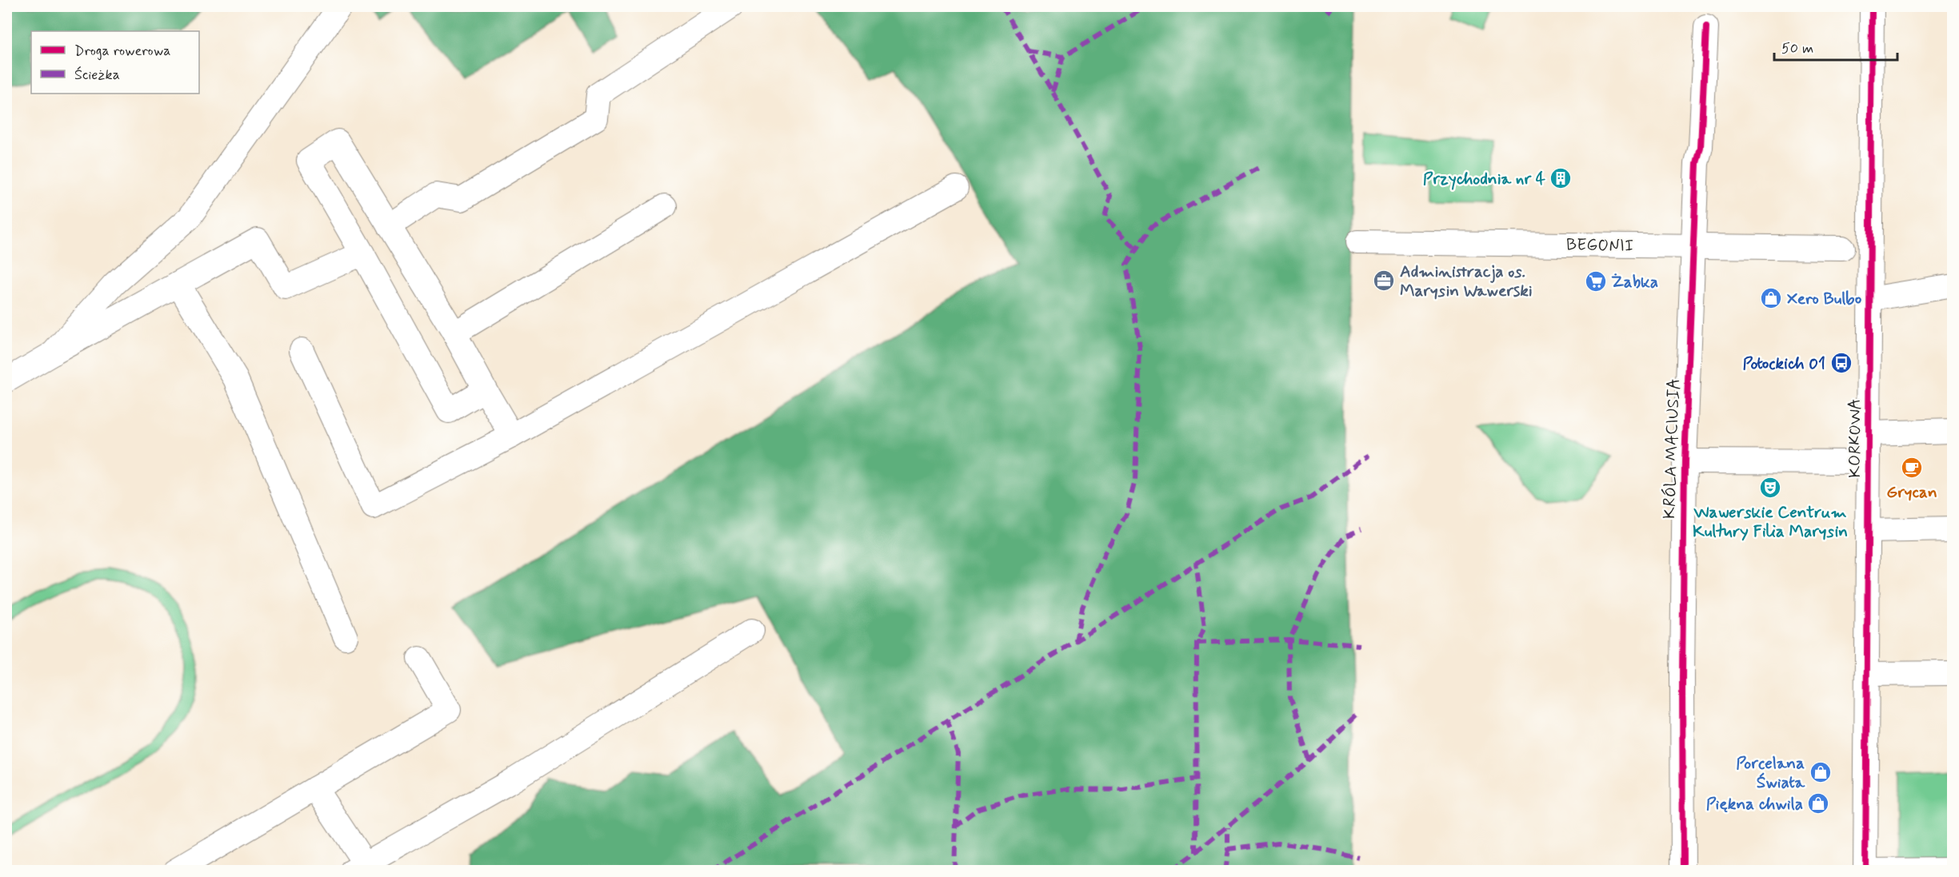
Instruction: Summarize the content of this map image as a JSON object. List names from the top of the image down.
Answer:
{
  "streets": {
    "street": ["BEGONII", "KORKOWA", "KRÓLA MACIUSIA"]
  },
  "crossings": [
    ["BEGONII", "KRÓLA MACIUSIA"]
  ],
  "places": {
    "building": ["Przychodnia nr 4"],
    "office": ["Administracja os. Marysin Wawerski"],
    "supermarket": ["Żabka"],
    "shop": ["Xero Bulbo", "Porcelana Świata", "Piękna chwila"],
    "bus stop": ["Potockich 01"],
    "cafe": ["Grycan"],
    "theatre": ["Wawerskie Centrum Kultury Filia Marysin"]
  },
  "legend": ["Droga rowerowa", "Ścieżka"],
  "scale_bar": "50 m"
}
